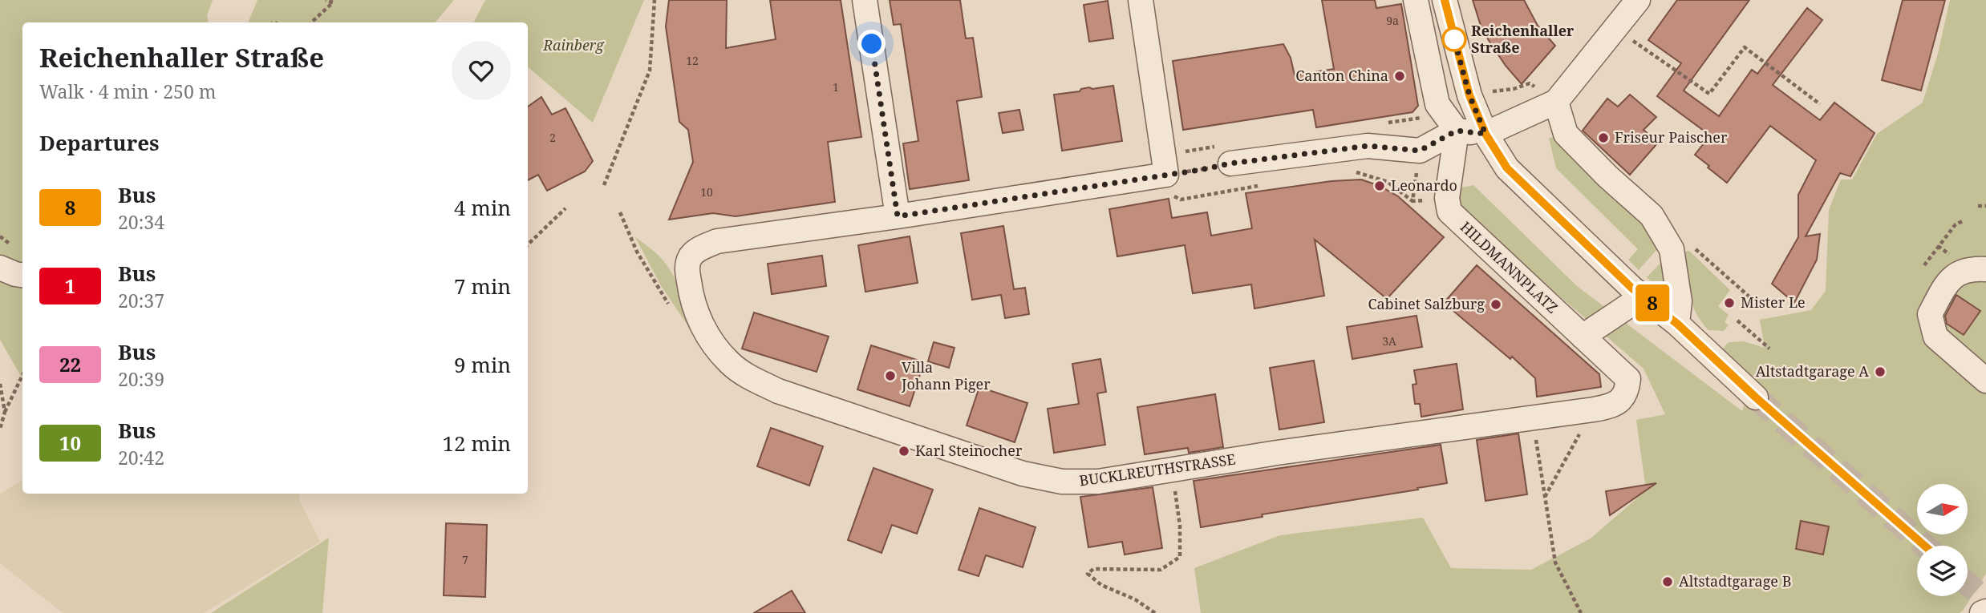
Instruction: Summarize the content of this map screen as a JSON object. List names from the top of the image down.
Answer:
{
  "streets": {
    "street": ["HILDMANNPLATZ", "BUCKLREUTHSTRASSE"]
  },
  "crossings": [
    ["HILDMANNPLATZ", "BUCKLREUTHSTRASSE"]
  ],
  "parks": ["Rainberg"],
  "places": [
    "Reichenhaller Straße",
    "Canton China",
    "Friseur Paischer",
    "Leonardo",
    "Mister Le",
    "Cabinet Salzburg",
    "Altstadtgarage A",
    "Villa Johann Piger",
    "Karl Steinocher",
    "Altstadtgarage B"
  ],
  "lines": ["bus line 8"],
  "house_numbers": [
    "9a",
    "12",
    "1",
    "2",
    "10",
    "3A",
    "7"
  ],
  "north": "right",
  "page": {
    "on_map": "8",
    "heading": [
      ["Reichenhaller Straße", "Walk · 4 min · 250 m"],
      "Departures"
    ],
    "list": [
      {
        "mark": "8",
        "name": "Bus",
        "note": "20:34",
        "value": "4 min"
      },
      {
        "mark": "1",
        "name": "Bus",
        "note": "20:37",
        "value": "7 min"
      },
      {
        "mark": "22",
        "name": "Bus",
        "note": "20:39",
        "value": "9 min"
      },
      {
        "mark": "10",
        "name": "Bus",
        "note": "20:42",
        "value": "12 min"
      }
    ]
  }
}
